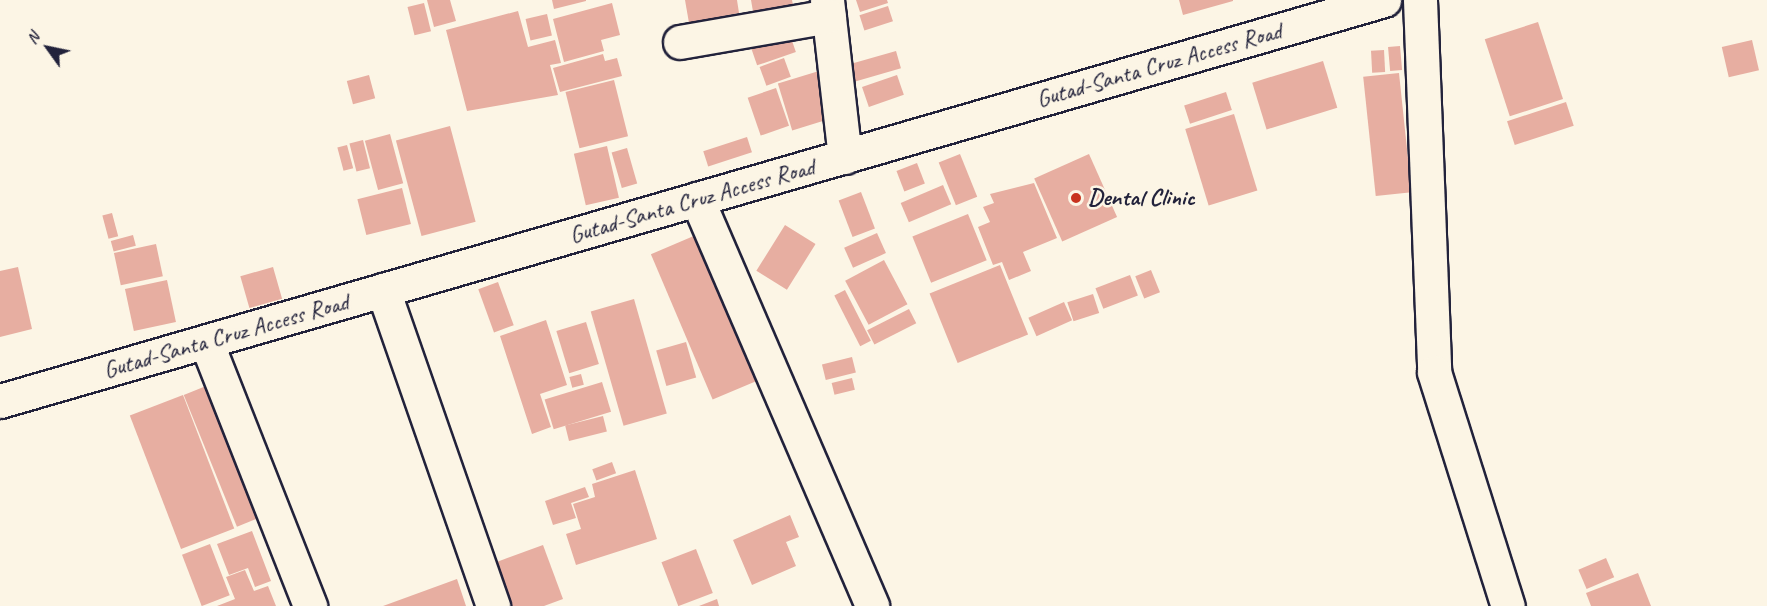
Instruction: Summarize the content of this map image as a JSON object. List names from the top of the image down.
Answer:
{
  "streets": {
    "street": ["Gutad-Santa Cruz Access Road"]
  },
  "places": ["Dental Clinic"],
  "north": "top left"
}
